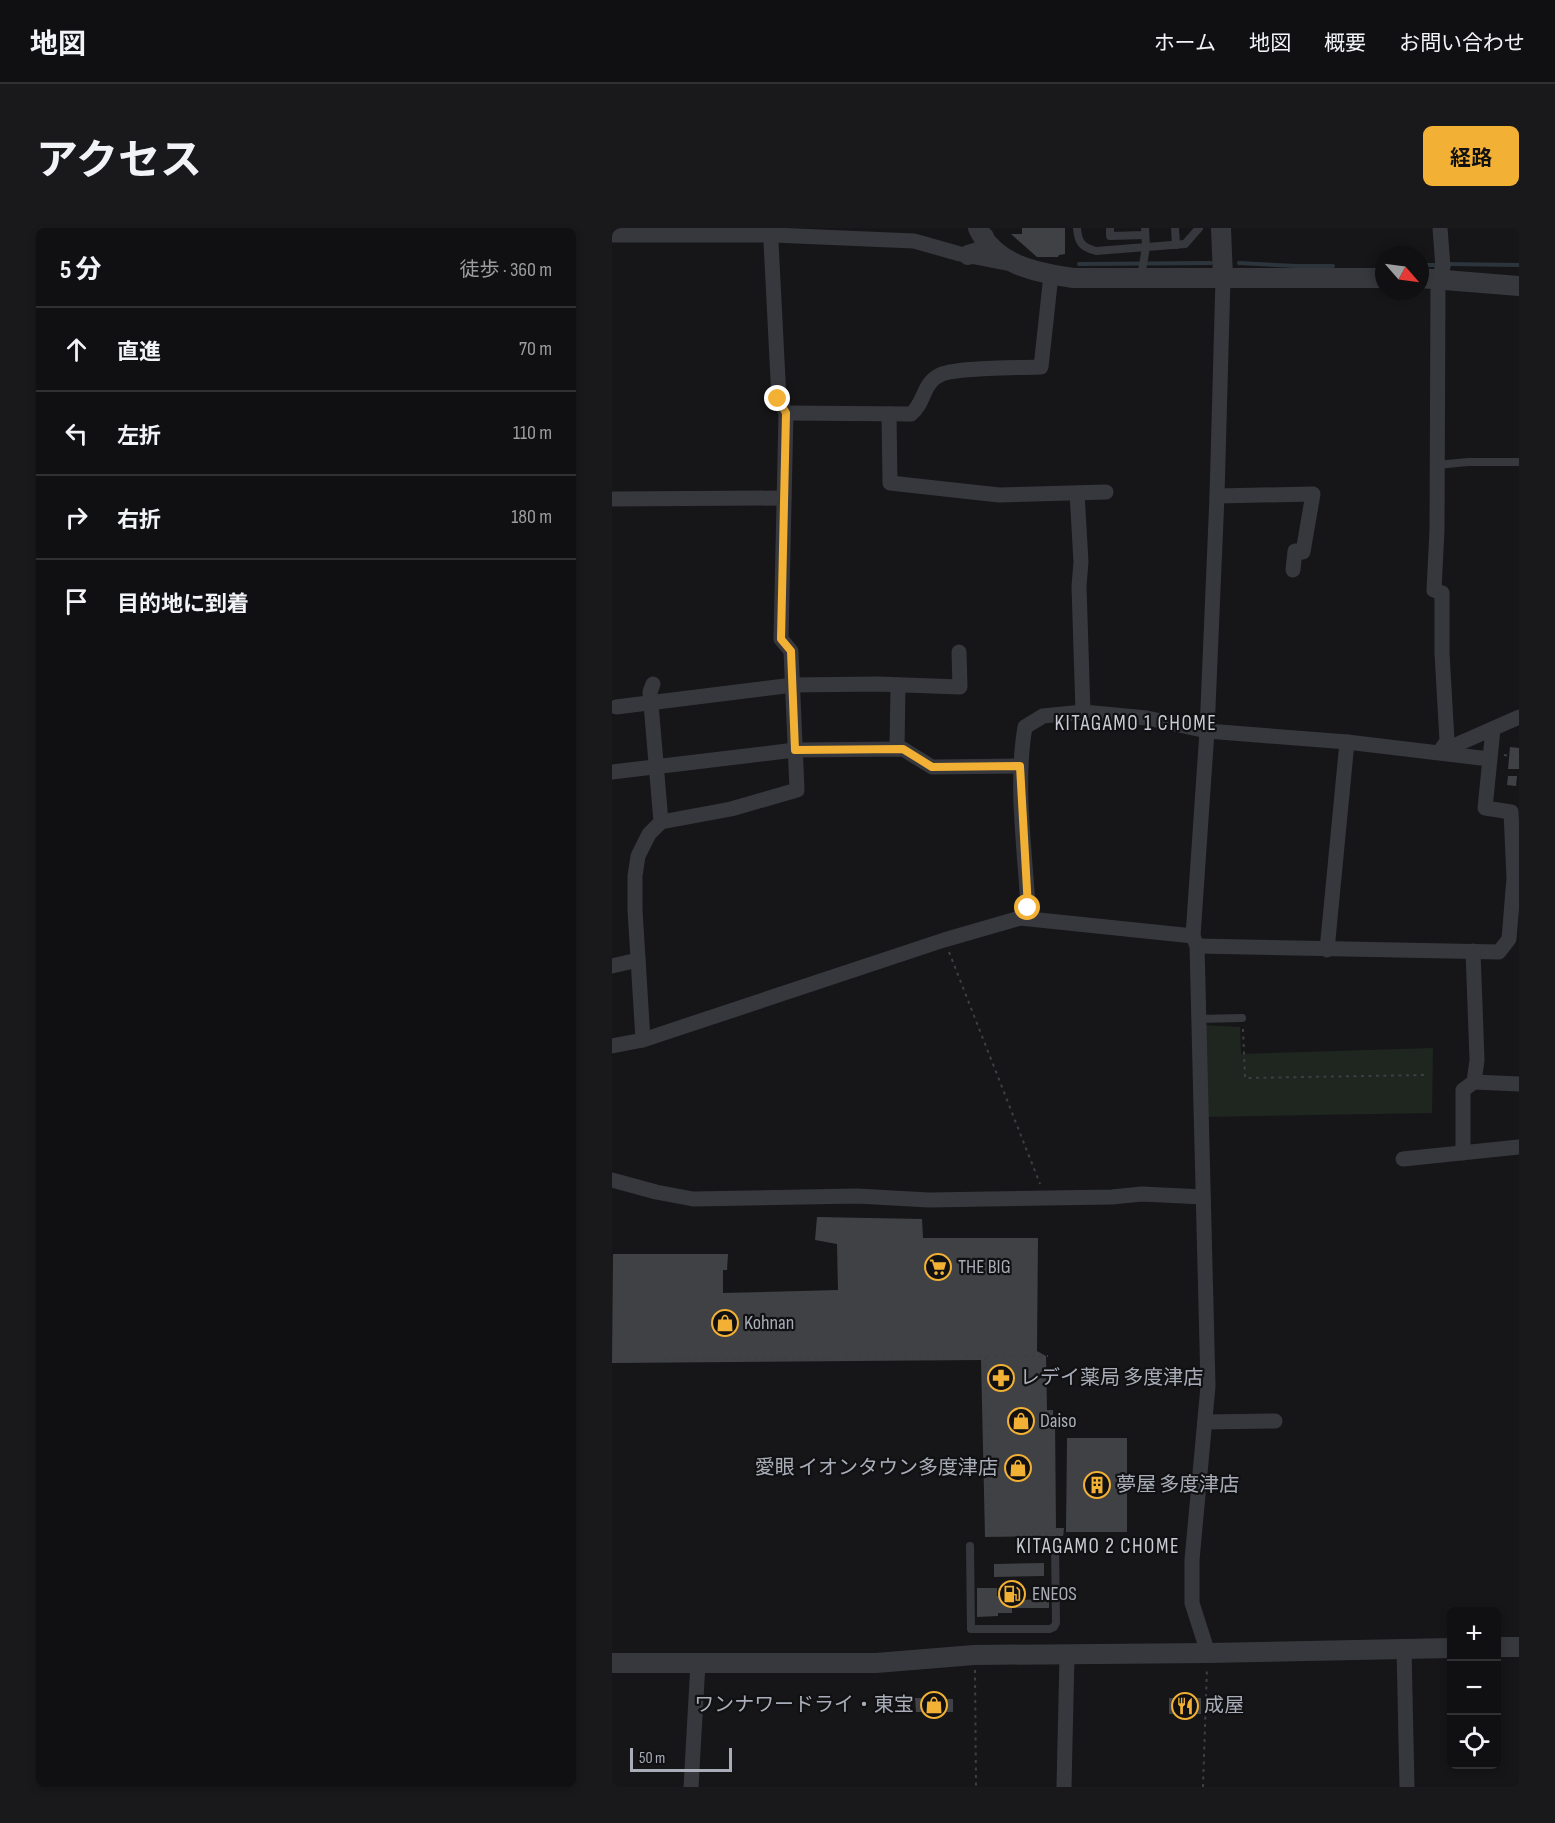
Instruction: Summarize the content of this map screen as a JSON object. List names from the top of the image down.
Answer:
{
  "districts": ["KITAGAMO 1 CHOME", "KITAGAMO 2 CHOME"],
  "places": {
    "supermarket": ["THE BIG"],
    "shop": [
      "Kohnan",
      "Daiso",
      "愛眼 イオンタウン多度津店",
      "ワンナワードライ・東宝"
    ],
    "pharmacy": ["レデイ薬局 多度津店"],
    "building": ["夢屋 多度津店"],
    "fuel station": ["ENEOS"],
    "restaurant": ["成屋"]
  },
  "scale_bar": "50 m",
  "north": "bottom right",
  "page": {
    "header": "地図",
    "nav": [
      "ホーム",
      "地図",
      "概要",
      "お問い合わせ"
    ],
    "title": "アクセス",
    "buttons": "経路",
    "heading": ["5 分", "徒歩 · 360 m"],
    "list": [
      ["直進", "70 m"],
      ["左折", "110 m"],
      ["右折", "180 m"],
      "目的地に到着"
    ],
    "map_buttons": ["+", "−"],
    "scale": "50 m"
  }
}
